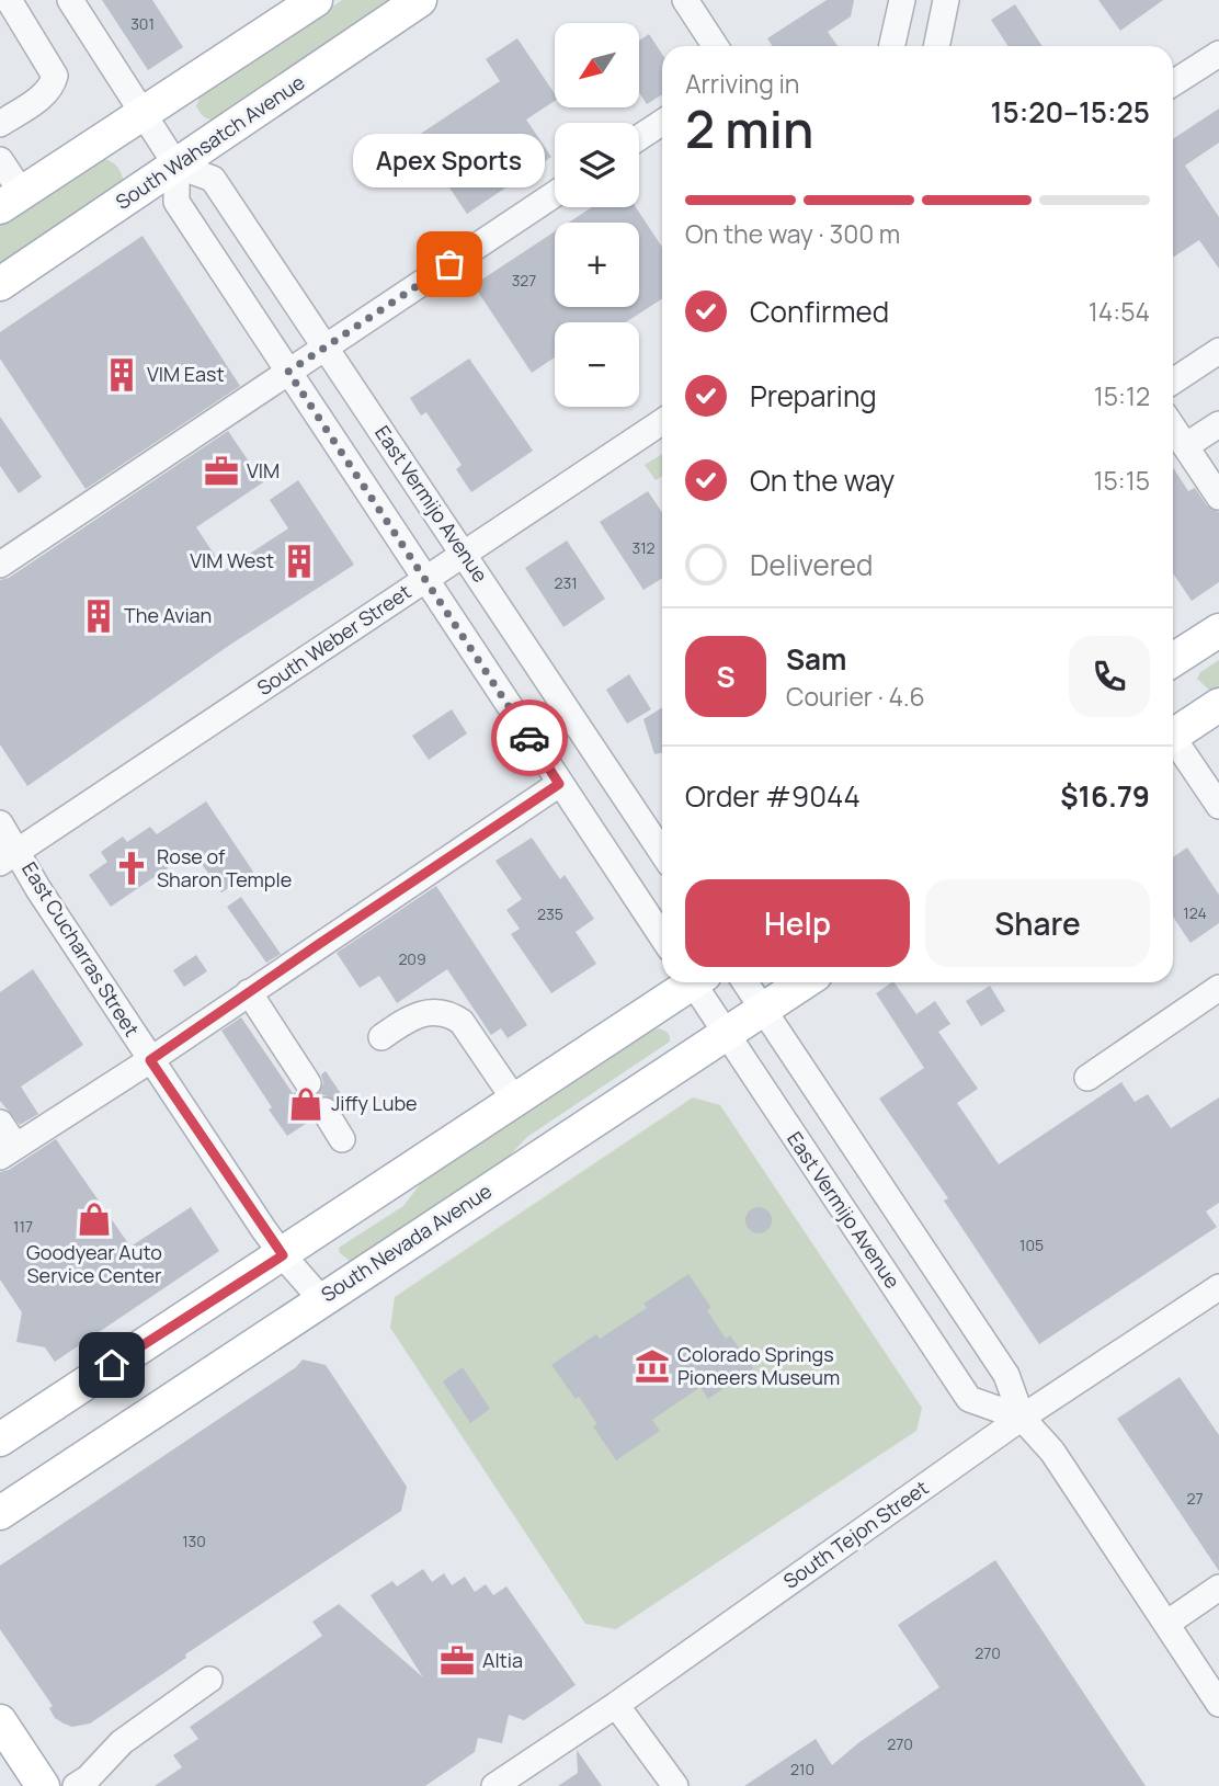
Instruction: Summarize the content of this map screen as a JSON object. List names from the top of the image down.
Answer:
{
  "streets": {
    "main road": ["South Wahsatch Avenue", "South Nevada Avenue"],
    "street": [
      "East Vermijo Avenue",
      "South Weber Street",
      "East Cucharras Street",
      "South Tejon Street"
    ]
  },
  "crossings": [
    ["South Wahsatch Avenue", "East Vermijo Avenue"],
    ["East Vermijo Avenue", "South Weber Street"],
    ["East Vermijo Avenue", "South Nevada Avenue"],
    ["East Vermijo Avenue", "South Tejon Street"],
    ["South Weber Street", "East Cucharras Street"],
    ["East Cucharras Street", "South Nevada Avenue"]
  ],
  "places": {
    "other": ["Apex Sports"],
    "building": ["VIM East", "VIM West", "The Avian"],
    "office": ["VIM", "Altia"],
    "church": ["Rose of Sharon Temple"],
    "shop": ["Jiffy Lube", "Goodyear Auto Service Center"],
    "museum": ["Colorado Springs Pioneers Museum"]
  },
  "house_numbers": [
    "301",
    "327",
    "312",
    "231",
    "124",
    "235",
    "209",
    "117",
    "105",
    "27",
    "130",
    "270",
    "270",
    "210"
  ],
  "north": "bottom left",
  "page": {
    "map_buttons": ["+", "−"],
    "heading": ["2 min", "Arriving in", "15:20–15:25"],
    "panel": [
      "Sam",
      "Courier · 4.6",
      "Order #9044",
      "$16.79"
    ],
    "bubble": "Apex Sports",
    "bar": "On the way · 300 m",
    "list": [
      ["Confirmed", "14:54"],
      ["Preparing", "15:12"],
      ["On the way", "15:15"],
      "Delivered"
    ],
    "round": "S",
    "buttons": ["Help", "Share"]
  }
}
